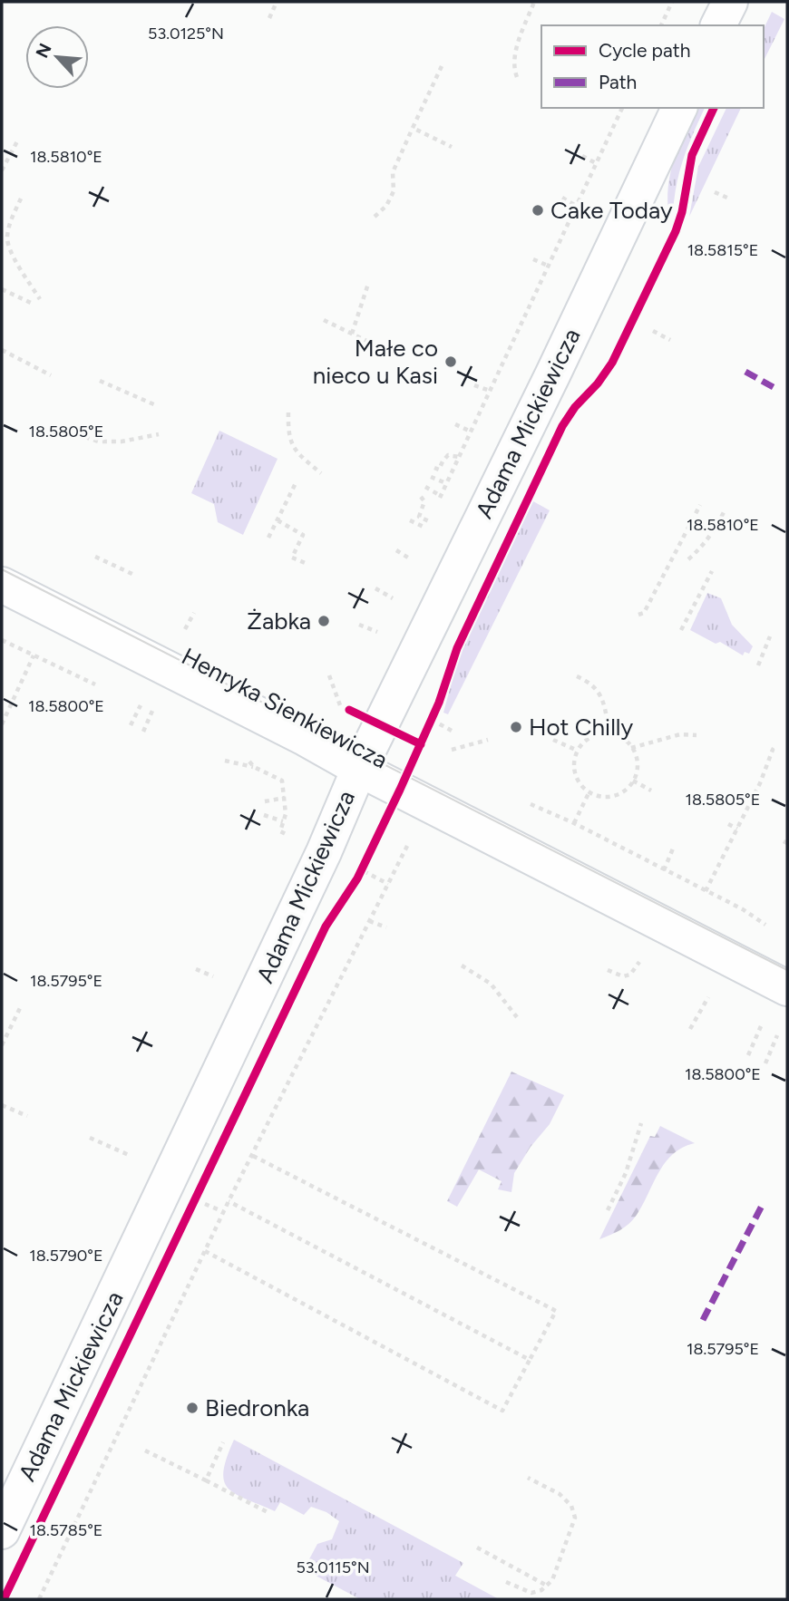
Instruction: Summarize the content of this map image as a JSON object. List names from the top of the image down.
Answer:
{
  "streets": {
    "street": ["Adama Mickiewicza", "Henryka Sienkiewicza"]
  },
  "crossings": [
    ["Adama Mickiewicza", "Henryka Sienkiewicza"]
  ],
  "places": [
    "Cake Today",
    "Małe co nieco u Kasi",
    "Żabka",
    "Hot Chilly",
    "Biedronka"
  ],
  "legend": ["Cycle path", "Path"],
  "north": "top left",
  "coordinates": [
    "53.0125°N",
    "18.5810°E",
    "18.5815°E",
    "18.5805°E",
    "18.5800°E",
    "18.5795°E",
    "18.5790°E",
    "18.5785°E",
    "53.0115°N"
  ]
}
